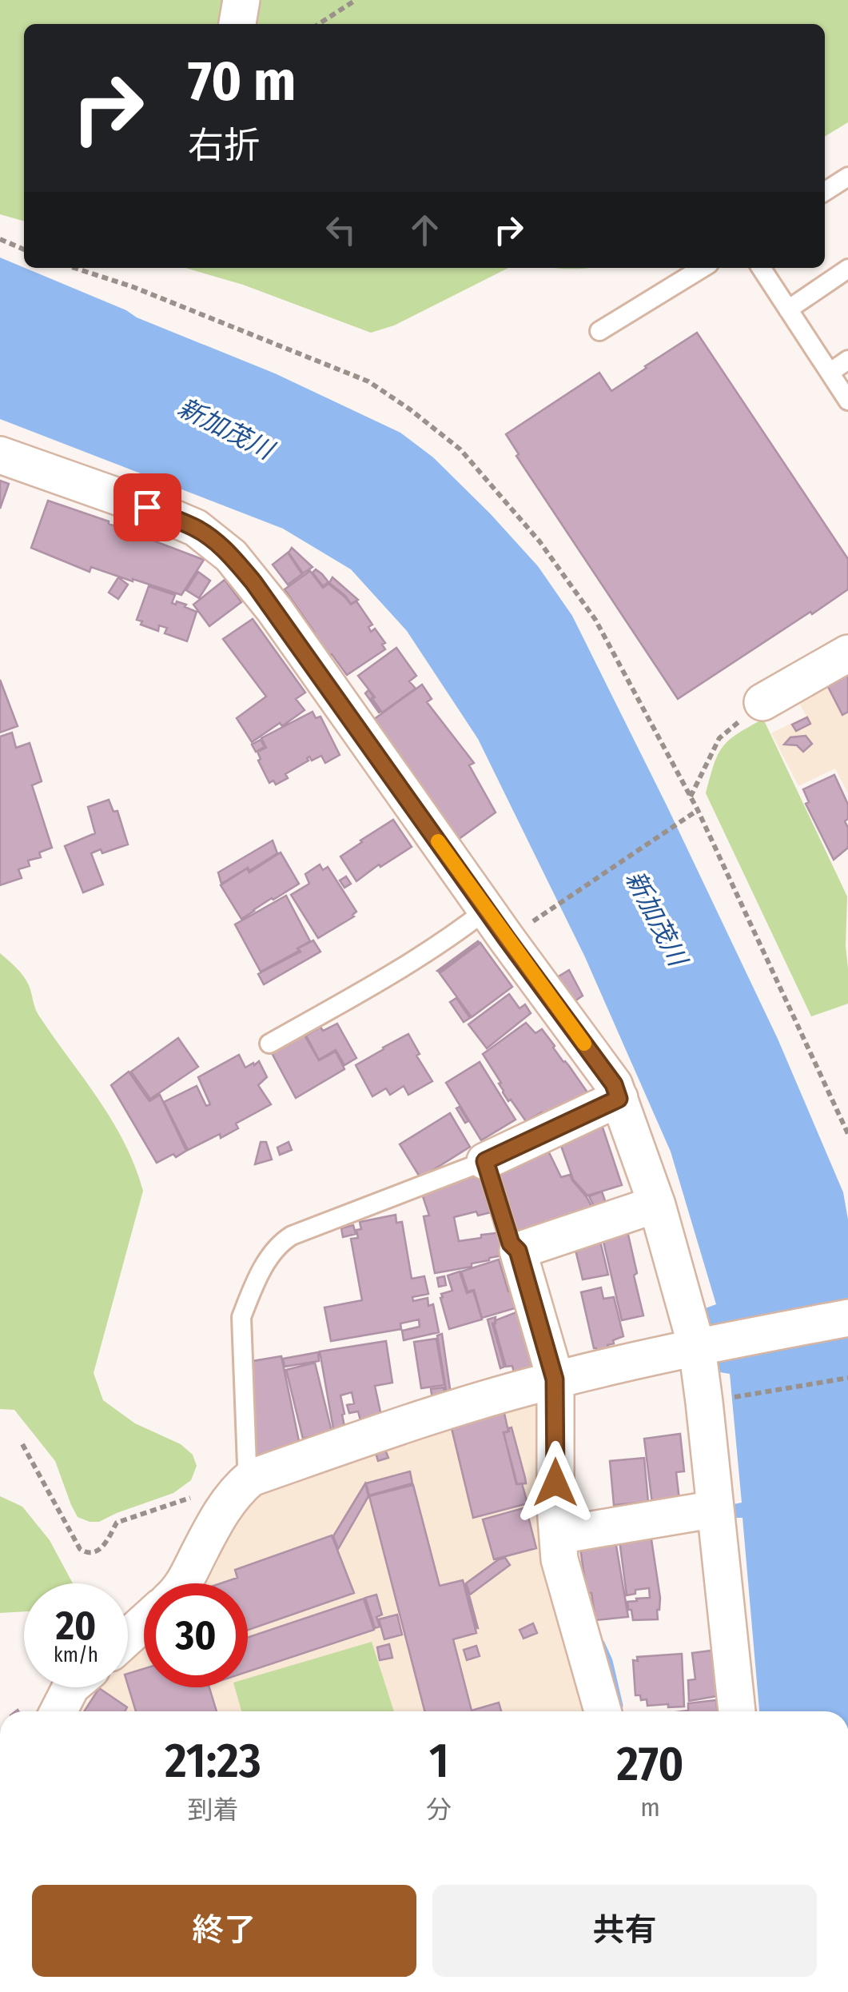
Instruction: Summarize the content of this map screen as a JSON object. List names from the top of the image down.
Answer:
{
  "water": ["新加茂川"],
  "page": {
    "turn": ["70 m", "右折"],
    "speed": "20 km/h",
    "limit": "30",
    "eta": [
      "21:23",
      "到着",
      "1",
      "分",
      "270",
      "m"
    ],
    "buttons": ["終了", "共有"]
  }
}
